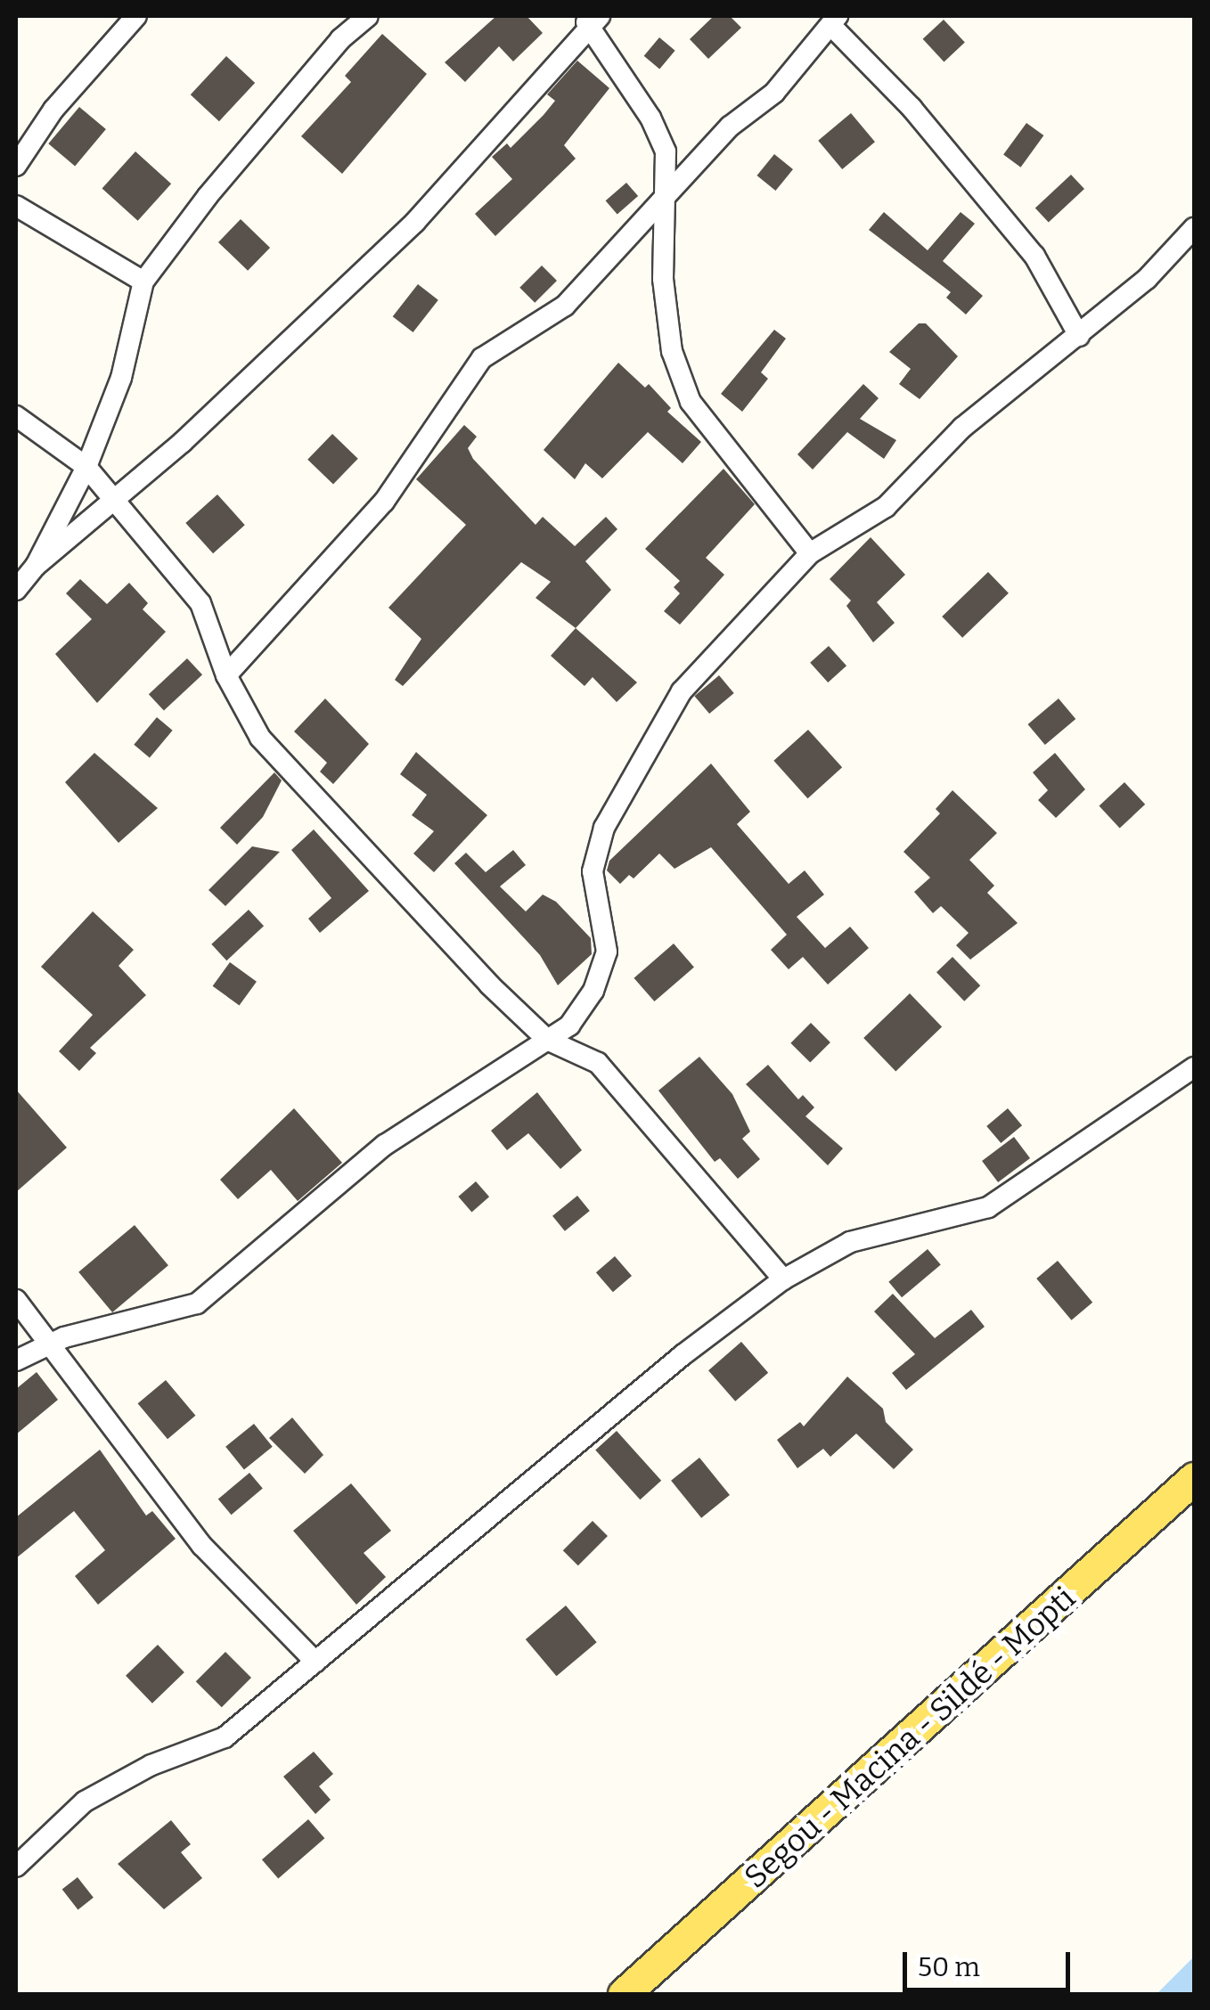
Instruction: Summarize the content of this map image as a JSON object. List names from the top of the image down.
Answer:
{
  "streets": {
    "main road": ["Segou - Macina - Sildé - Mopti"]
  },
  "scale_bar": "50 m"
}
